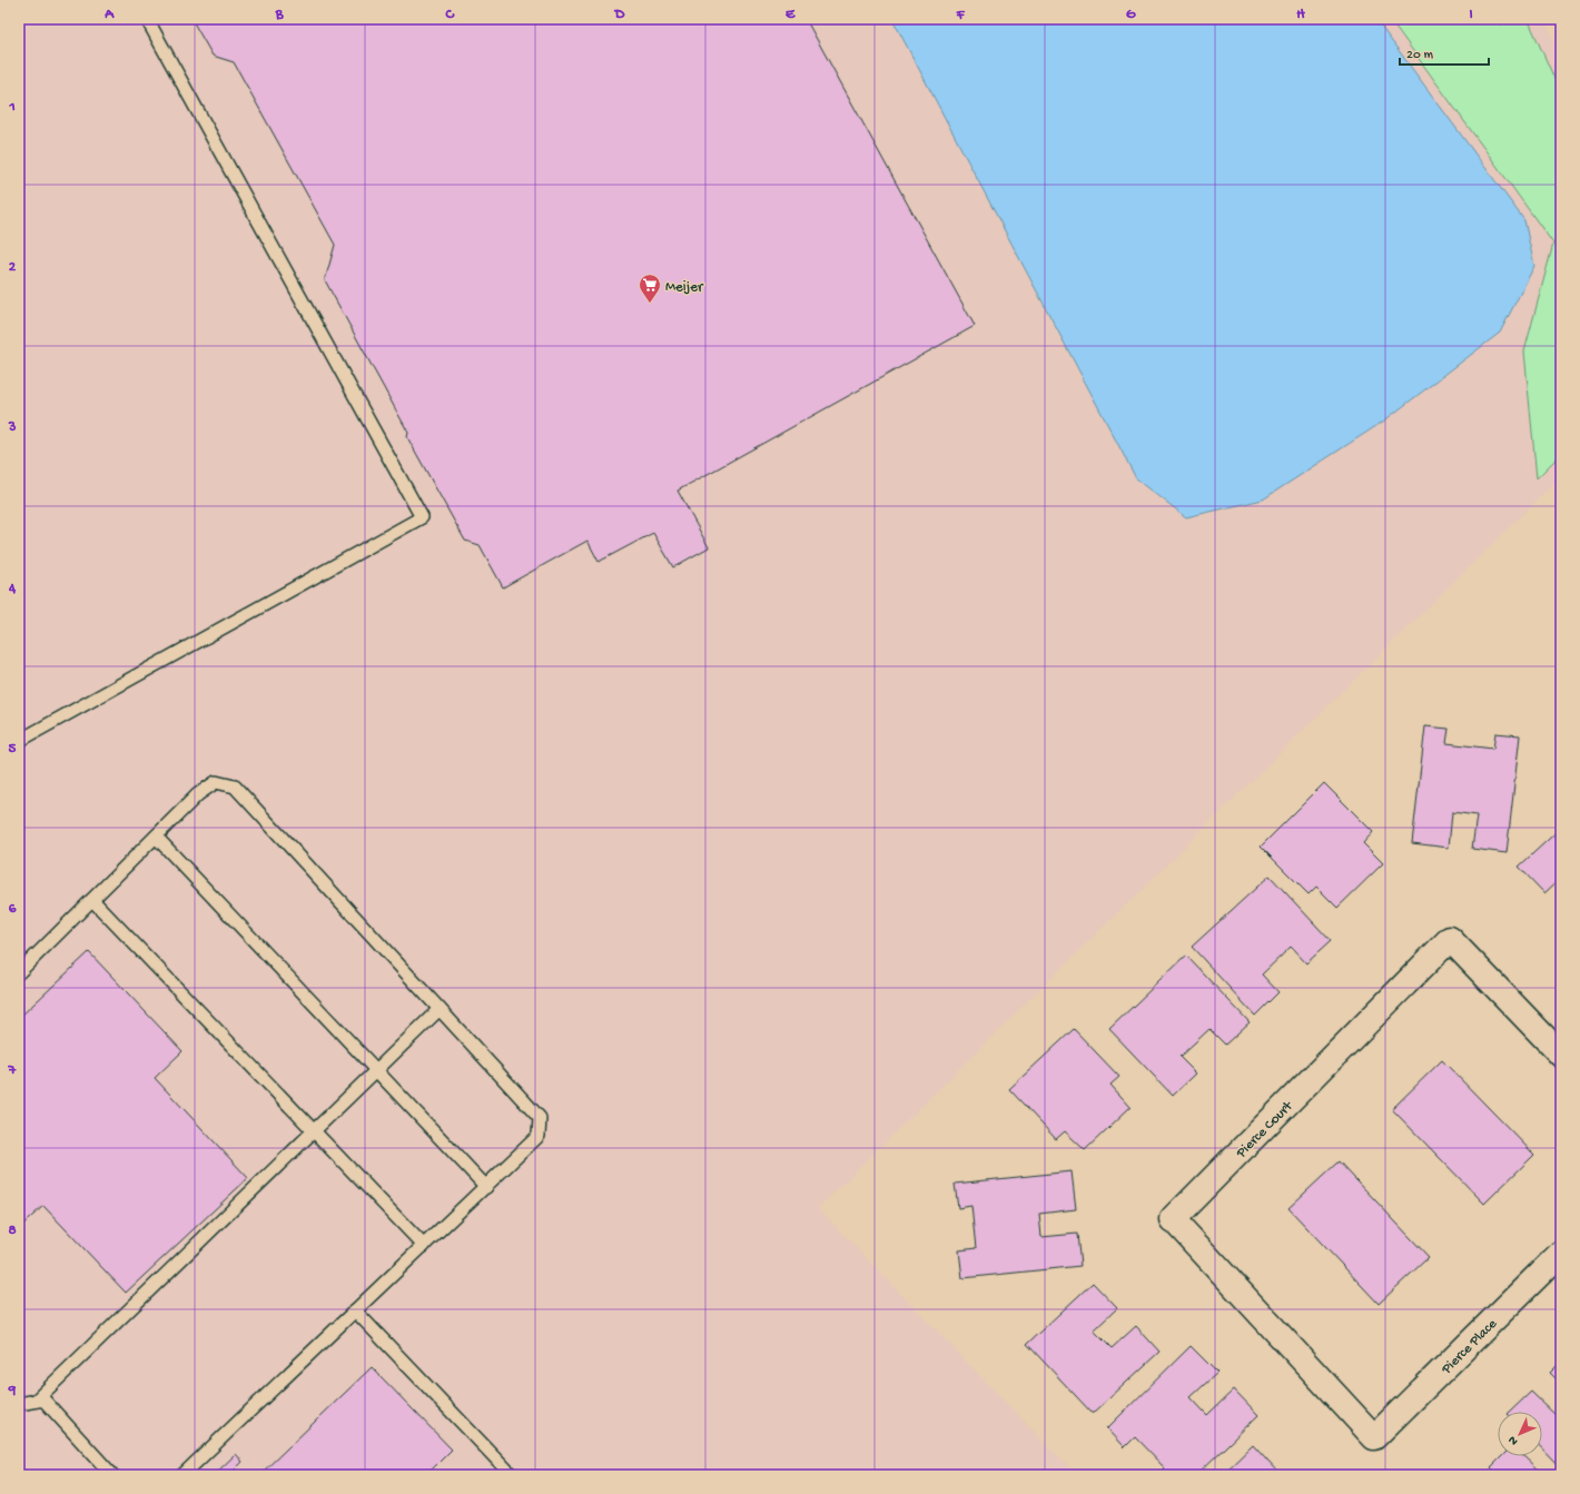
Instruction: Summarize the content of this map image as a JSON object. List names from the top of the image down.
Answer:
{
  "streets": {
    "street": ["Pierce Court", "Pierce Place"]
  },
  "crossings": [
    ["Pierce Court", "Pierce Place"]
  ],
  "places": {
    "supermarket": ["Meijer"]
  },
  "scale_bar": "20 m",
  "north": "bottom left",
  "grid": {
    "columns": [
      "A",
      "B",
      "C",
      "D",
      "E",
      "F",
      "G",
      "H",
      "I"
    ],
    "rows": [
      "1",
      "2",
      "3",
      "4",
      "5",
      "6",
      "7",
      "8",
      "9"
    ]
  }
}
